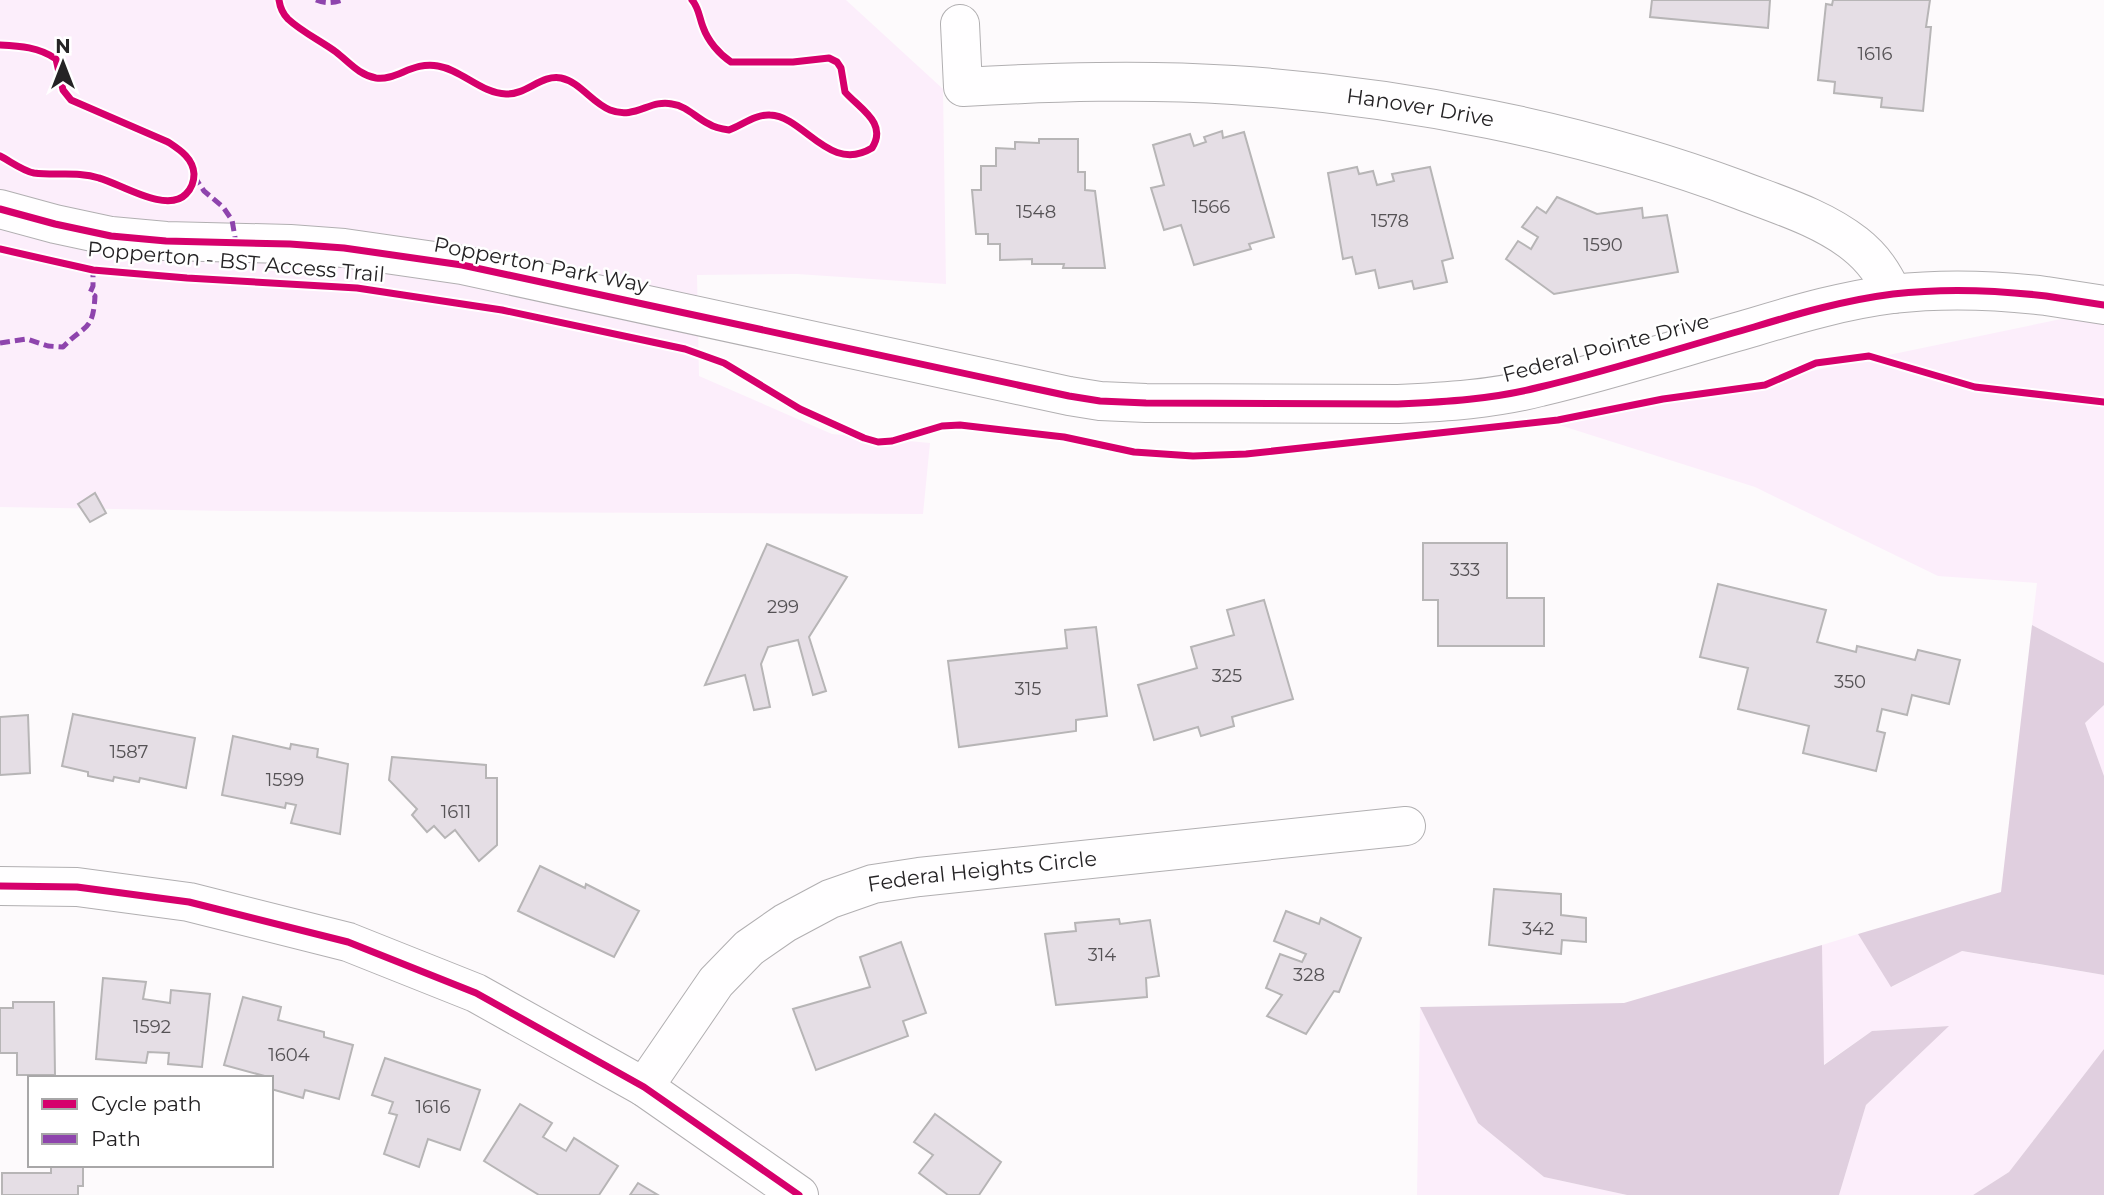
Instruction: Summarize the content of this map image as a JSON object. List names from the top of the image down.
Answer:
{
  "streets": {
    "street": [
      "Hanover Drive",
      "Popperton Park Way",
      "Federal Pointe Drive",
      "Federal Heights Circle"
    ],
    "cycle path": ["Popperton - BST Access Trail"]
  },
  "crossings": [
    ["Hanover Drive", "Federal Pointe Drive"],
    ["Popperton Park Way", "Federal Pointe Drive"]
  ],
  "house_numbers": [
    "1616",
    "1566",
    "1548",
    "1578",
    "1590",
    "333",
    "299",
    "325",
    "350",
    "315",
    "1587",
    "1599",
    "1611",
    "342",
    "314",
    "328",
    "1592",
    "1604",
    "1616"
  ],
  "legend": ["Cycle path", "Path"],
  "north": "top"
}
